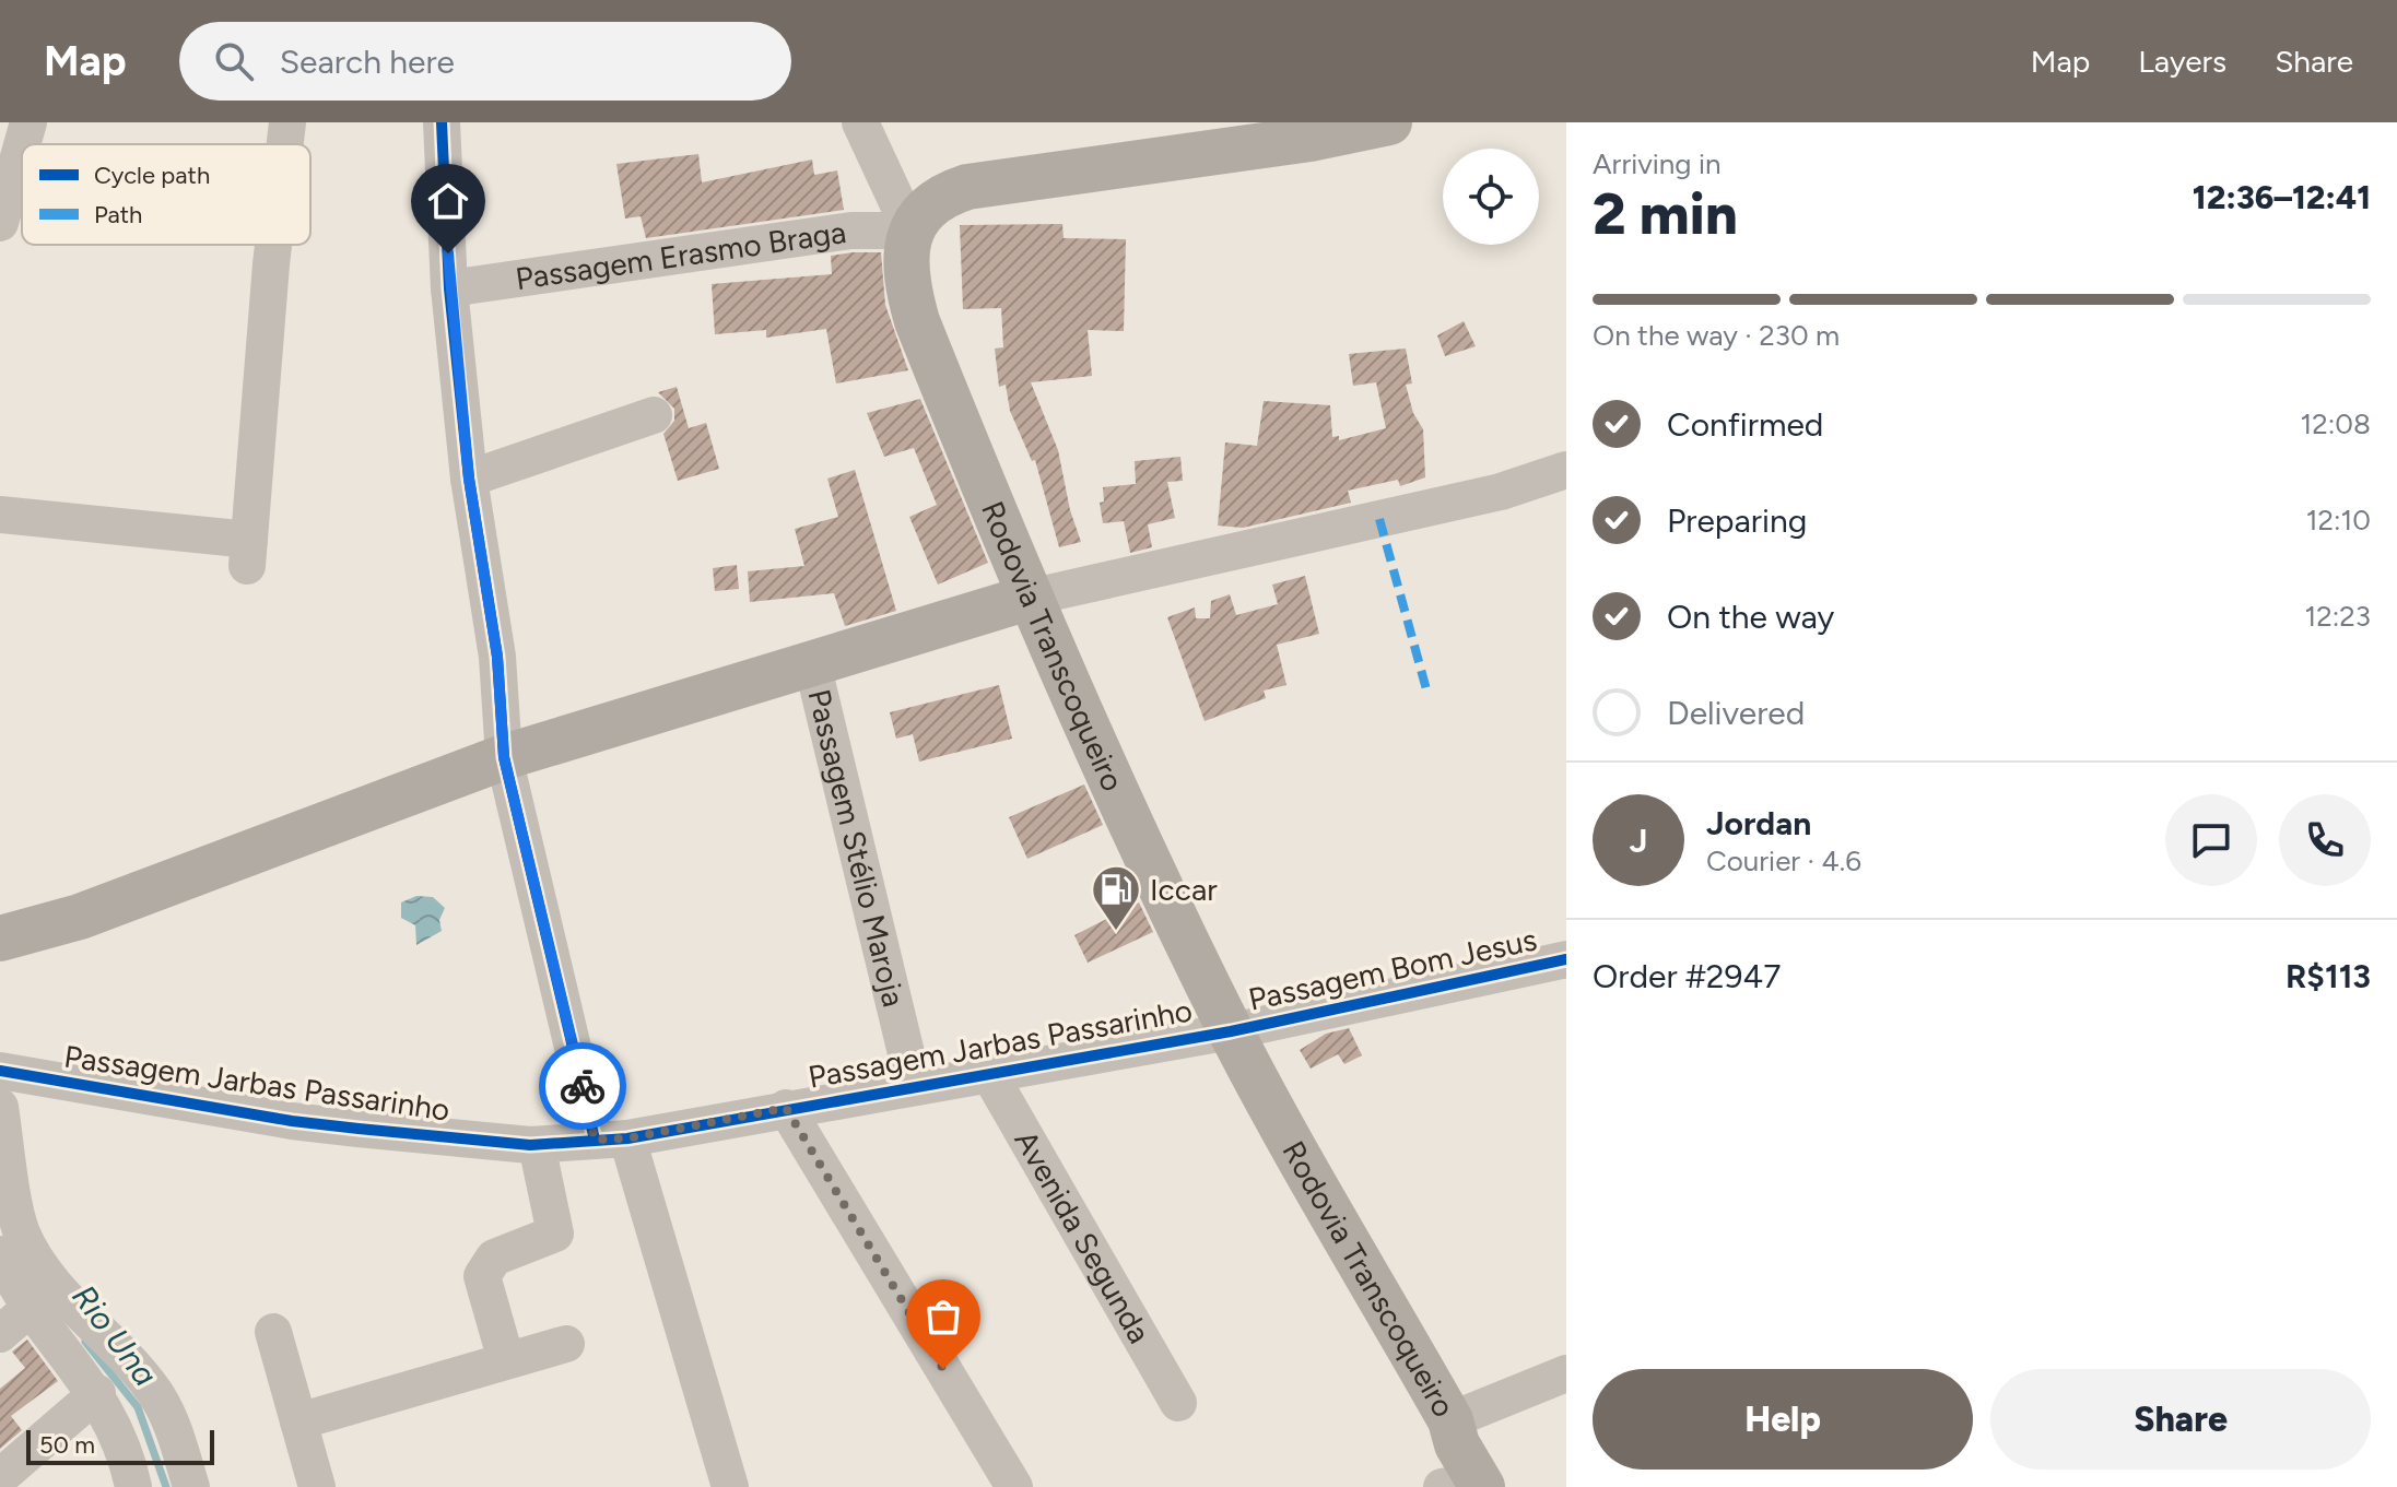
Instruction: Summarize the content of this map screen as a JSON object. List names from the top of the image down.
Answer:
{
  "streets": {
    "main road": ["Rodovia Transcoqueiro"],
    "street": [
      "Passagem Erasmo Braga",
      "Passagem Stélio Maroja",
      "Passagem Bom Jesus",
      "Passagem Jarbas Passarinho",
      "Avenida Segunda"
    ]
  },
  "crossings": [
    ["Passagem Erasmo Braga", "Rodovia Transcoqueiro"],
    ["Rodovia Transcoqueiro", "Passagem Bom Jesus"],
    ["Rodovia Transcoqueiro", "Passagem Jarbas Passarinho"],
    ["Passagem Stélio Maroja", "Passagem Jarbas Passarinho"],
    ["Passagem Bom Jesus", "Passagem Jarbas Passarinho"],
    ["Passagem Jarbas Passarinho", "Avenida Segunda"]
  ],
  "water": ["Rio Una"],
  "places": {
    "fuel station": ["Iccar"]
  },
  "legend": ["Cycle path", "Path"],
  "scale_bar": "50 m",
  "page": {
    "header": "Map",
    "search": "Search here",
    "nav": ["Map", "Layers", "Share"],
    "heading": ["2 min", "Arriving in", "12:36–12:41"],
    "panel": [
      "Jordan",
      "Courier · 4.6",
      "Order #2947",
      "R$113"
    ],
    "bar": "On the way · 230 m",
    "list": [
      ["Confirmed", "12:08"],
      ["Preparing", "12:10"],
      ["On the way", "12:23"],
      "Delivered"
    ],
    "round": "J",
    "buttons": ["Help", "Share"],
    "scale": "50 m"
  }
}
